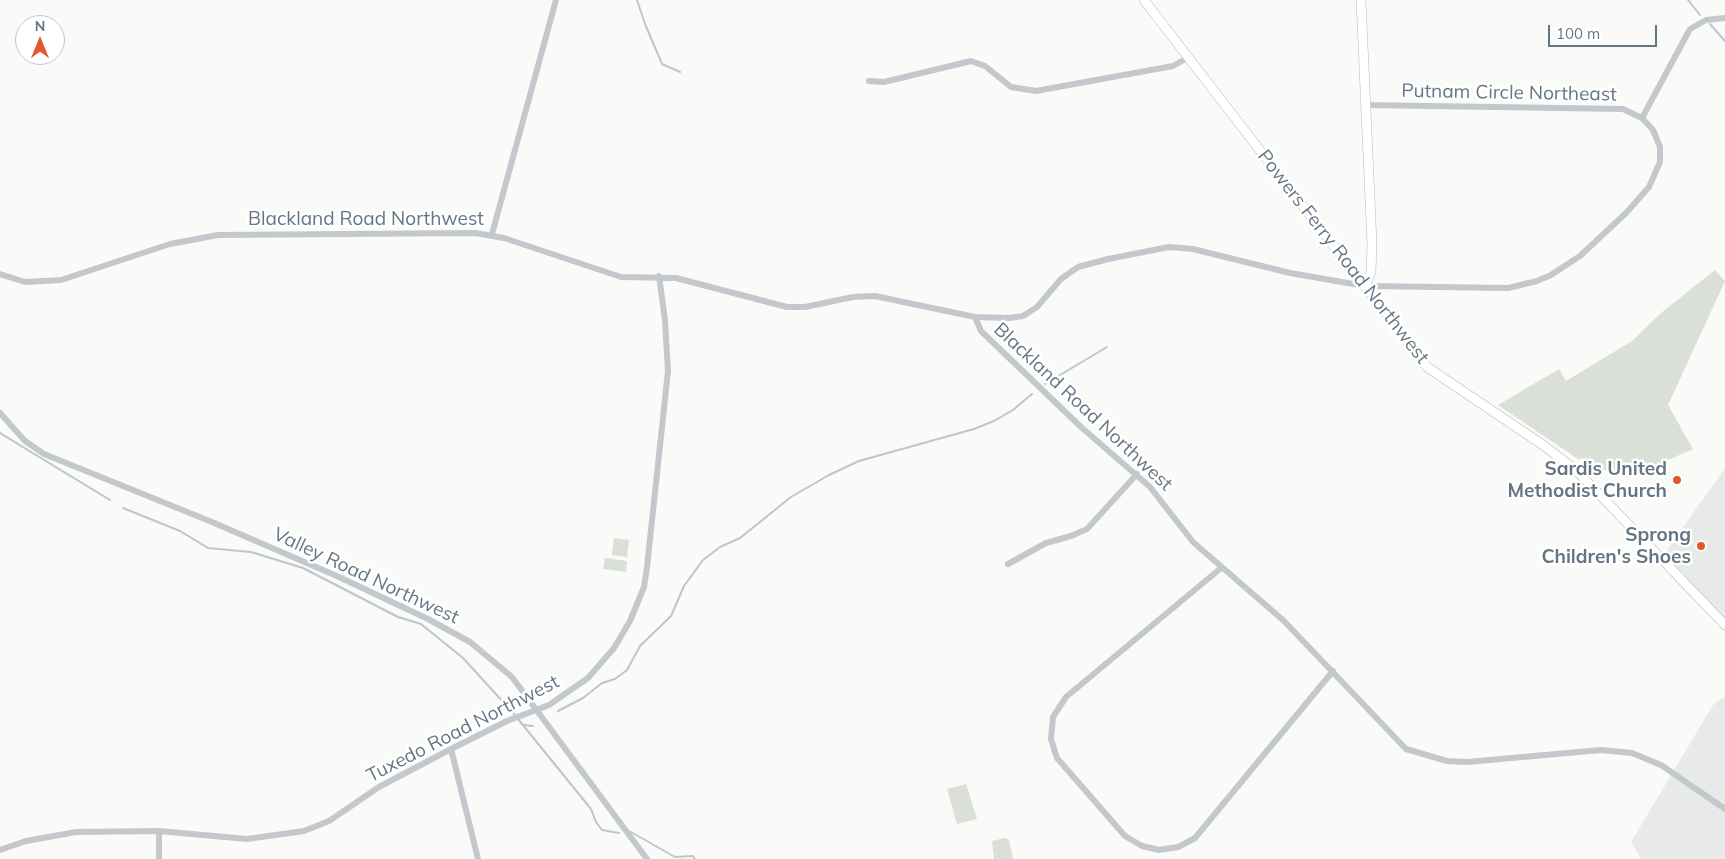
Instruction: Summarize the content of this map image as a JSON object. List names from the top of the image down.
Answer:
{
  "streets": {
    "street": [
      "Putnam Circle Northeast",
      "Blackland Road Northwest",
      "Powers Ferry Road Northwest",
      "Valley Road Northwest",
      "Tuxedo Road Northwest"
    ]
  },
  "crossings": [
    ["Blackland Road Northwest", "Tuxedo Road Northwest"],
    ["Valley Road Northwest", "Tuxedo Road Northwest"]
  ],
  "places": ["Sardis United Methodist Church", "Sprong Children's Shoes"],
  "scale_bar": "100 m",
  "north": "top"
}
